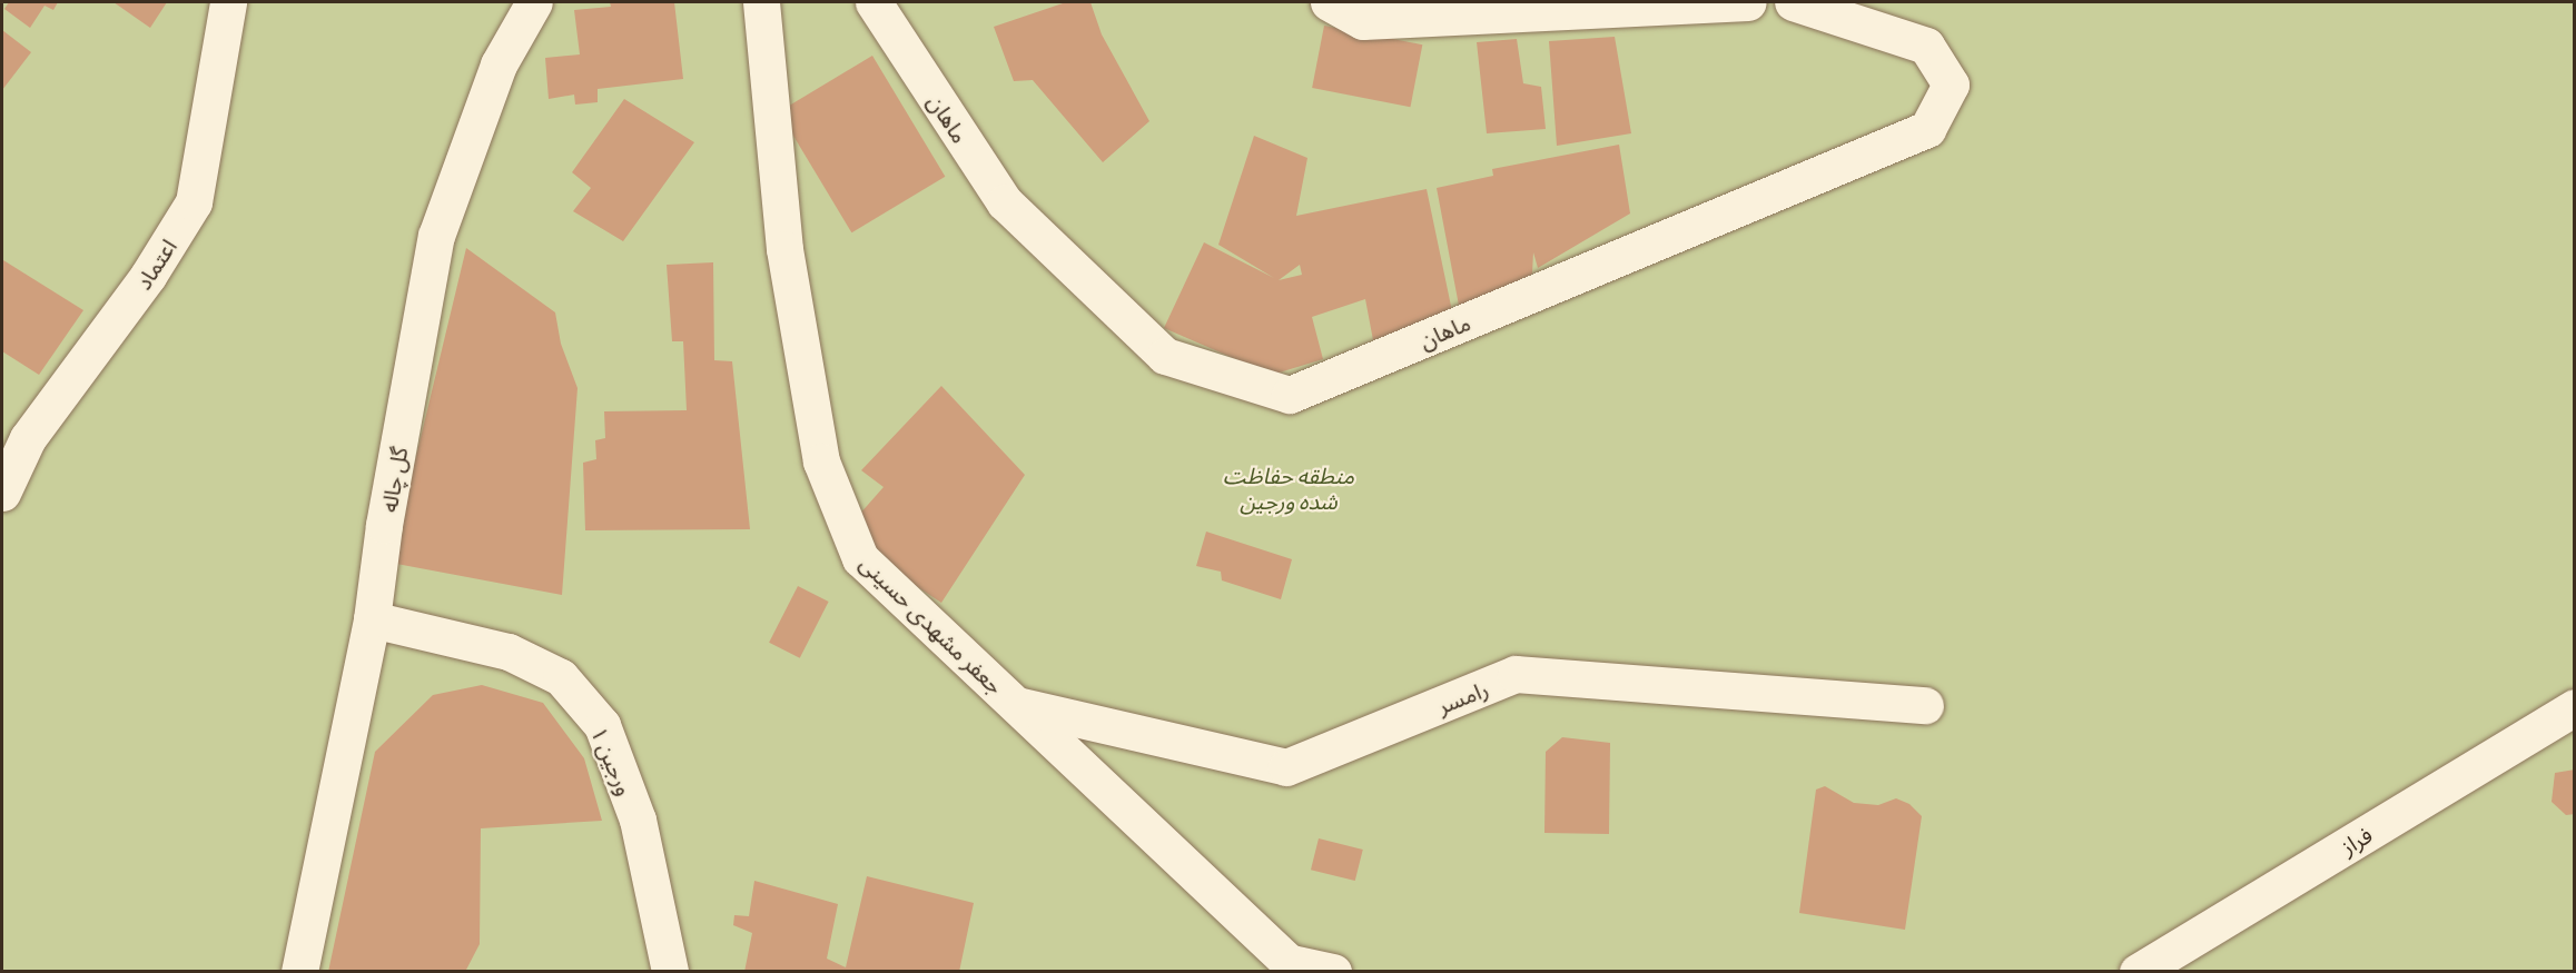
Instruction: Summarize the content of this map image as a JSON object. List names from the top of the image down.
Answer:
{
  "streets": {
    "street": [
      "ماهان",
      "اعتماد",
      "گل چاله",
      "جعفر مشهدی حسینی",
      "رامسر",
      "ورجین ۱",
      "فراز"
    ]
  },
  "crossings": [
    ["گل چاله", "ورجین ۱"],
    ["جعفر مشهدی حسینی", "رامسر"]
  ],
  "parks": ["منطقه حفاظت شده ورجین"]
}
